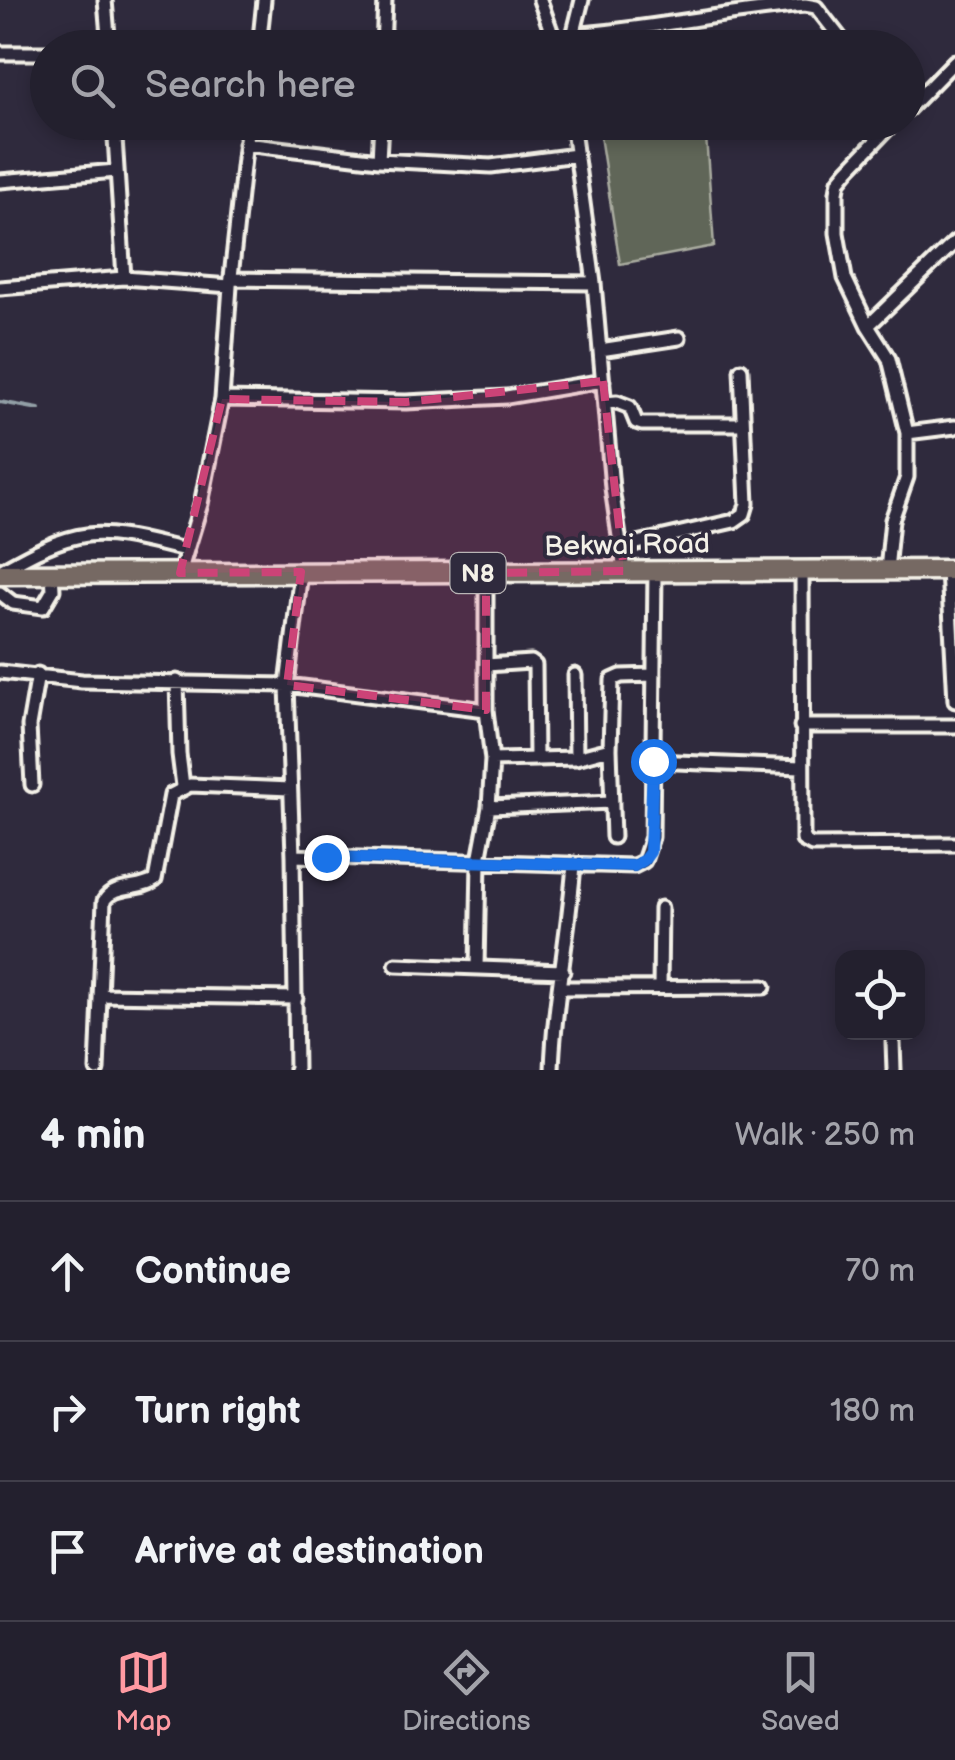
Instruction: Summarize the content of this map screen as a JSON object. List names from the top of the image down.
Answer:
{
  "streets": {
    "highway": ["Bekwai Road", "N8"]
  },
  "page": {
    "search": "Search here",
    "heading": ["4 min", "Walk · 250 m"],
    "list": [
      ["Continue", "70 m"],
      ["Turn right", "180 m"],
      "Arrive at destination"
    ],
    "nav": ["Map", "Directions", "Saved"]
  }
}
